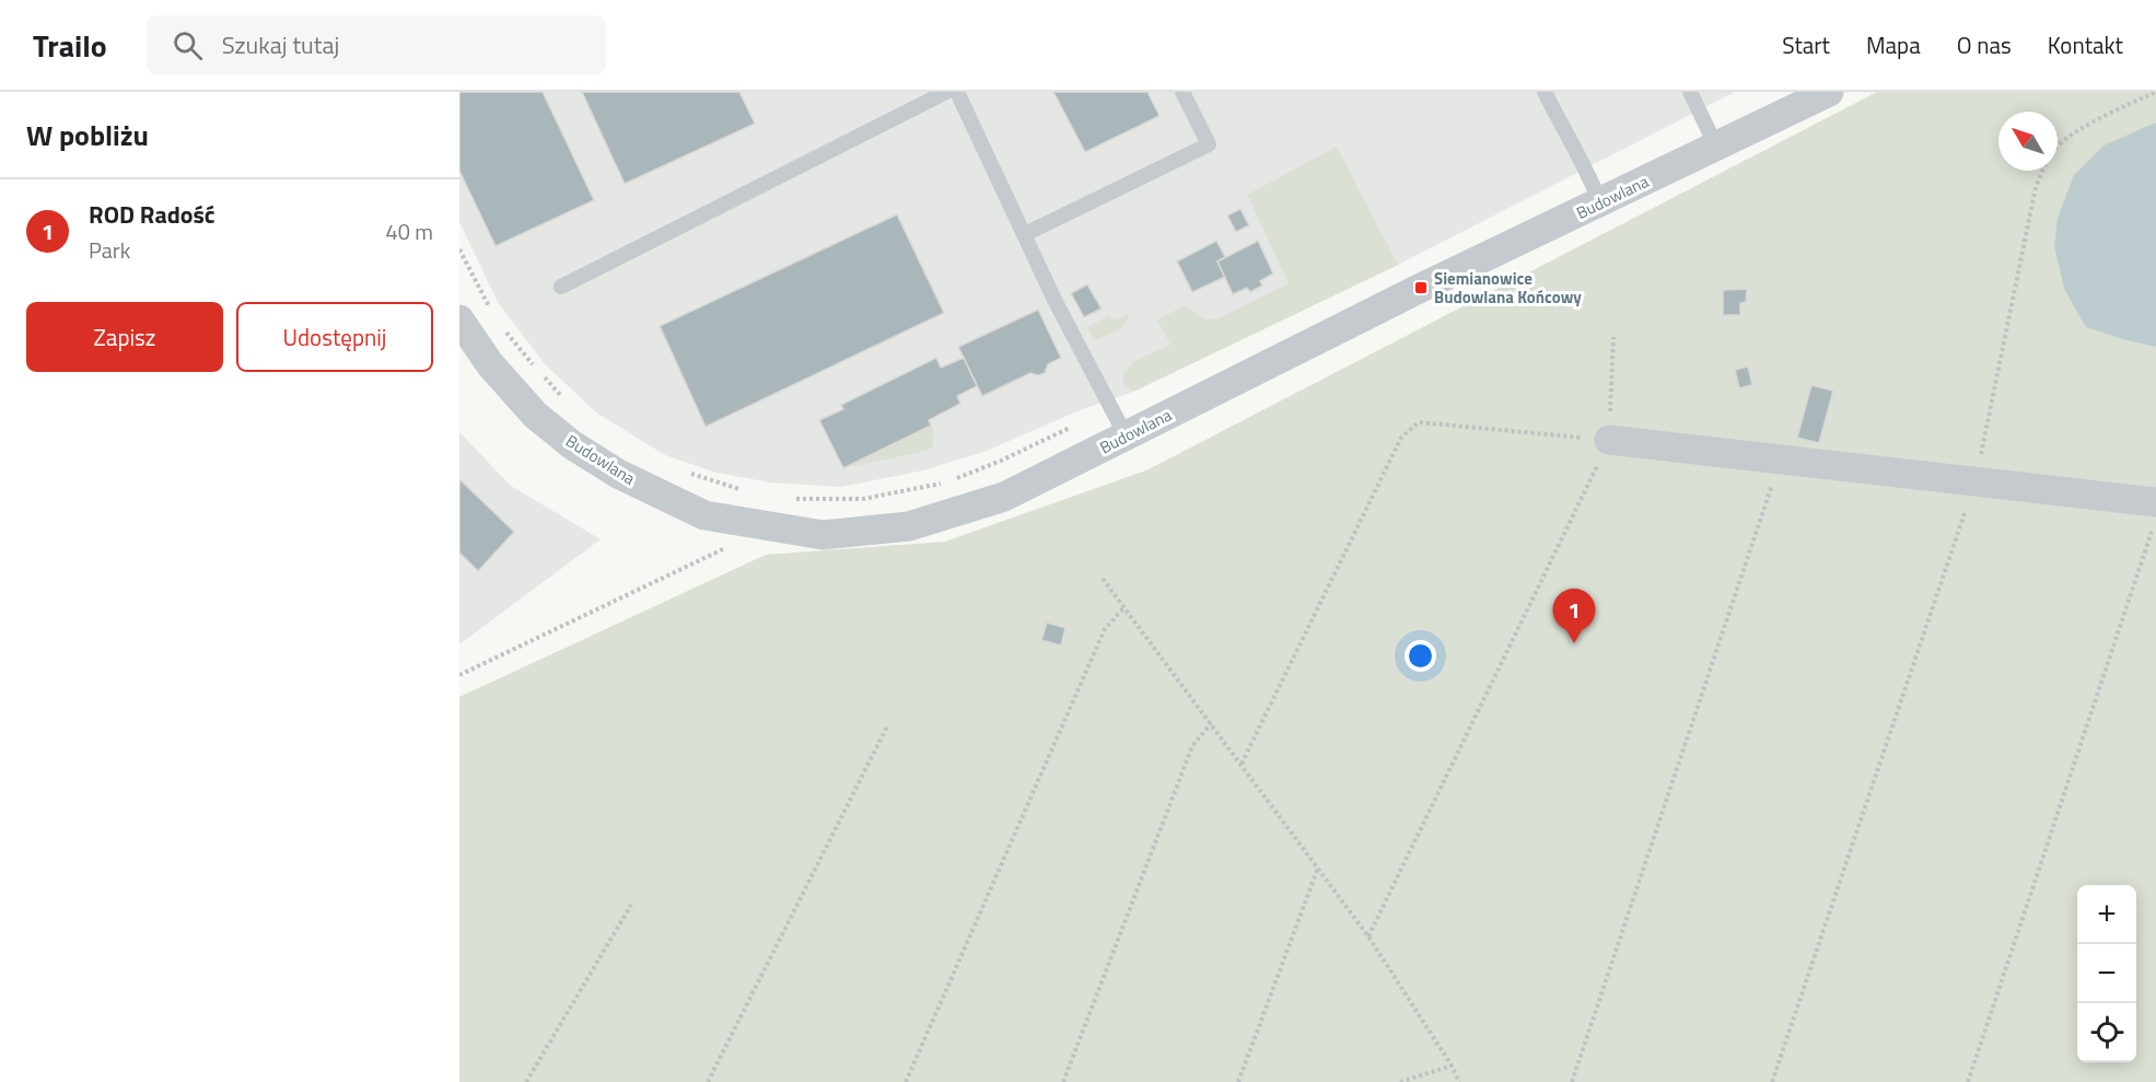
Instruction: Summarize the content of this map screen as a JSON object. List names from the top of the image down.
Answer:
{
  "streets": {
    "street": ["Budowlana"]
  },
  "places": {
    "transit": ["Siemianowice Budowlana Końcowy"]
  },
  "north": "top left",
  "page": {
    "header": "Trailo",
    "search": "Szukaj tutaj",
    "nav": [
      "Start",
      "Mapa",
      "O nas",
      "Kontakt"
    ],
    "heading": "W pobliżu",
    "list": [
      {
        "mark": "1",
        "name": "ROD Radość",
        "note": "Park",
        "value": "40 m"
      }
    ],
    "buttons": ["Zapisz", "Udostępnij"],
    "pins": "1",
    "map_buttons": ["+", "−"]
  }
}
